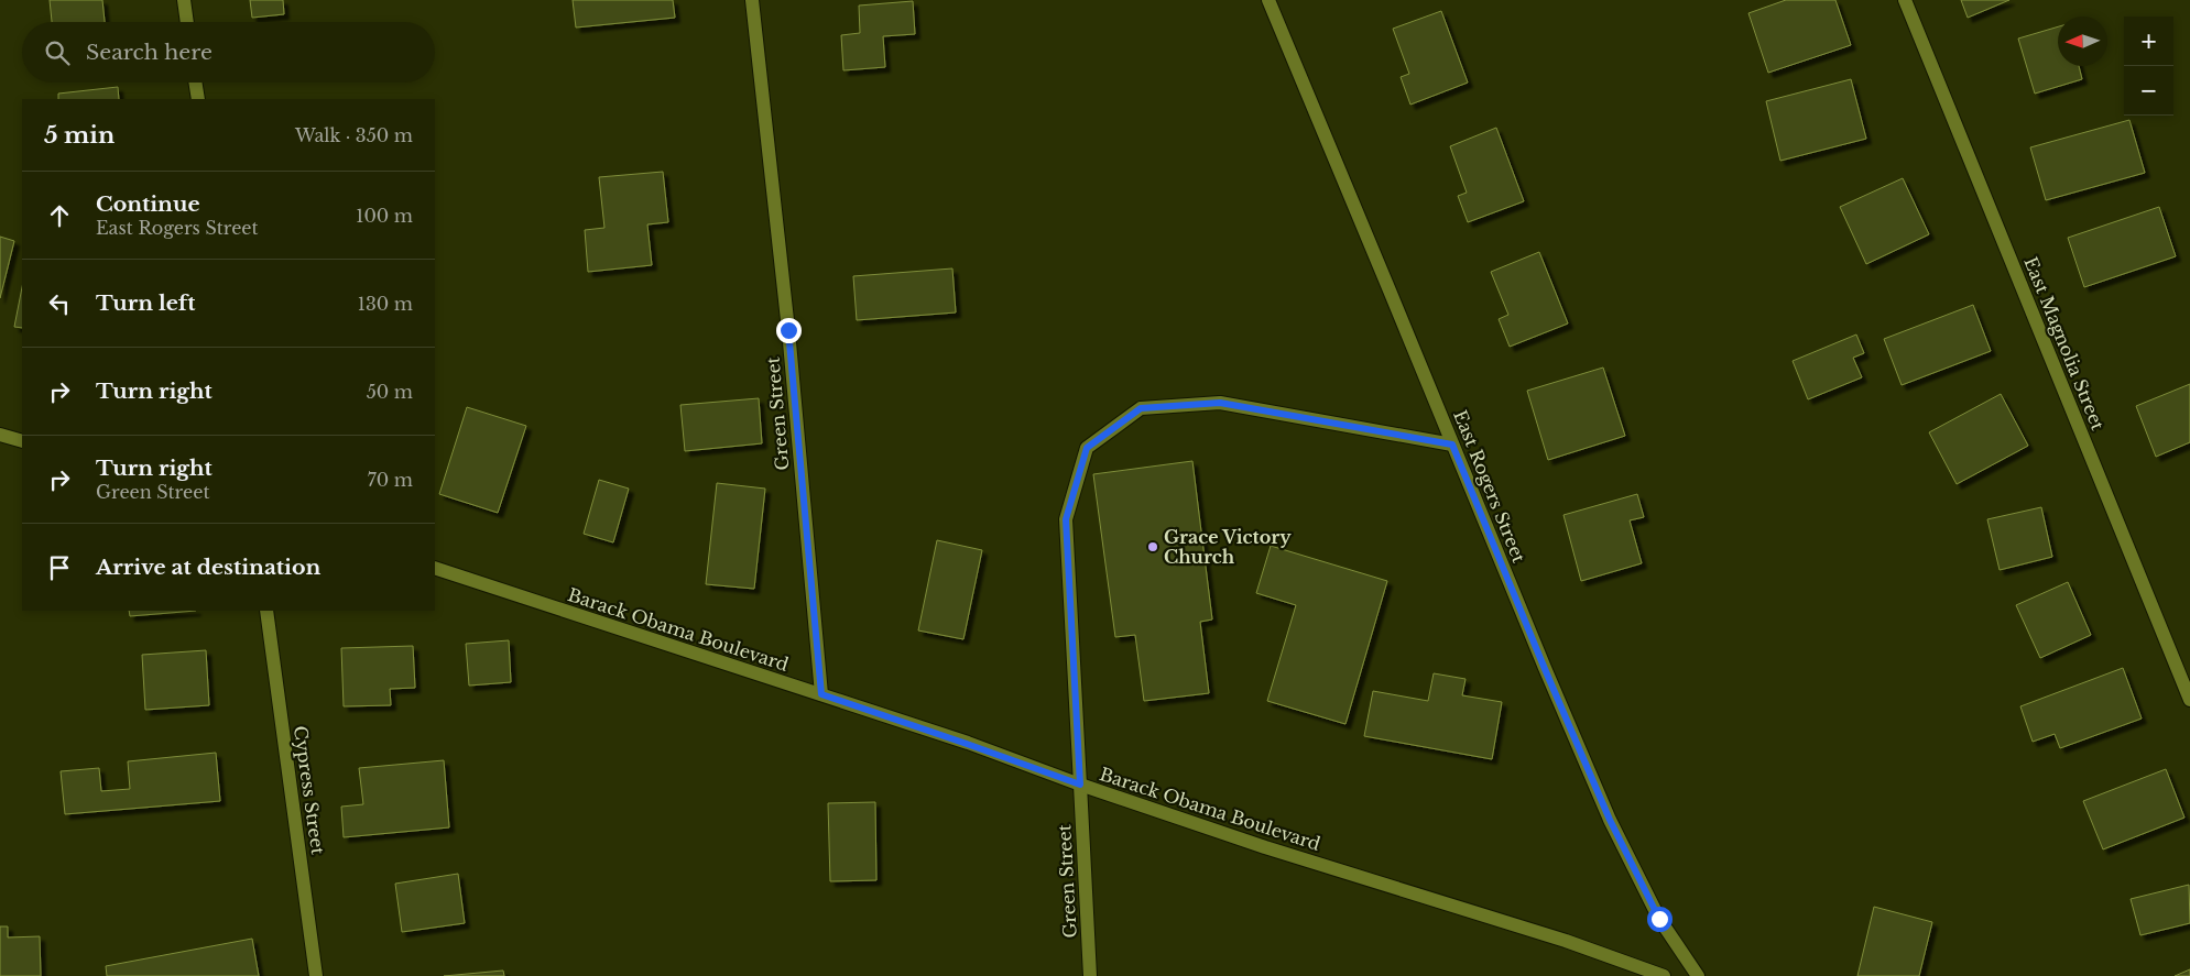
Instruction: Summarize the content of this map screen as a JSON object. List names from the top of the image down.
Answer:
{
  "streets": {
    "street": [
      "East Magnolia Street",
      "Green Street",
      "East Rogers Street",
      "Barack Obama Boulevard",
      "Cypress Street"
    ]
  },
  "crossings": [
    ["Green Street", "East Rogers Street"],
    ["Green Street", "Barack Obama Boulevard"]
  ],
  "places": ["Grace Victory Church"],
  "north": "left",
  "page": {
    "map_buttons": ["+", "−"],
    "search": "Search here",
    "heading": ["5 min", "Walk · 350 m"],
    "list": [
      ["Continue", "East Rogers Street", "100 m"],
      ["Turn left", "130 m"],
      ["Turn right", "50 m"],
      ["Turn right", "Green Street", "70 m"],
      "Arrive at destination"
    ]
  }
}
